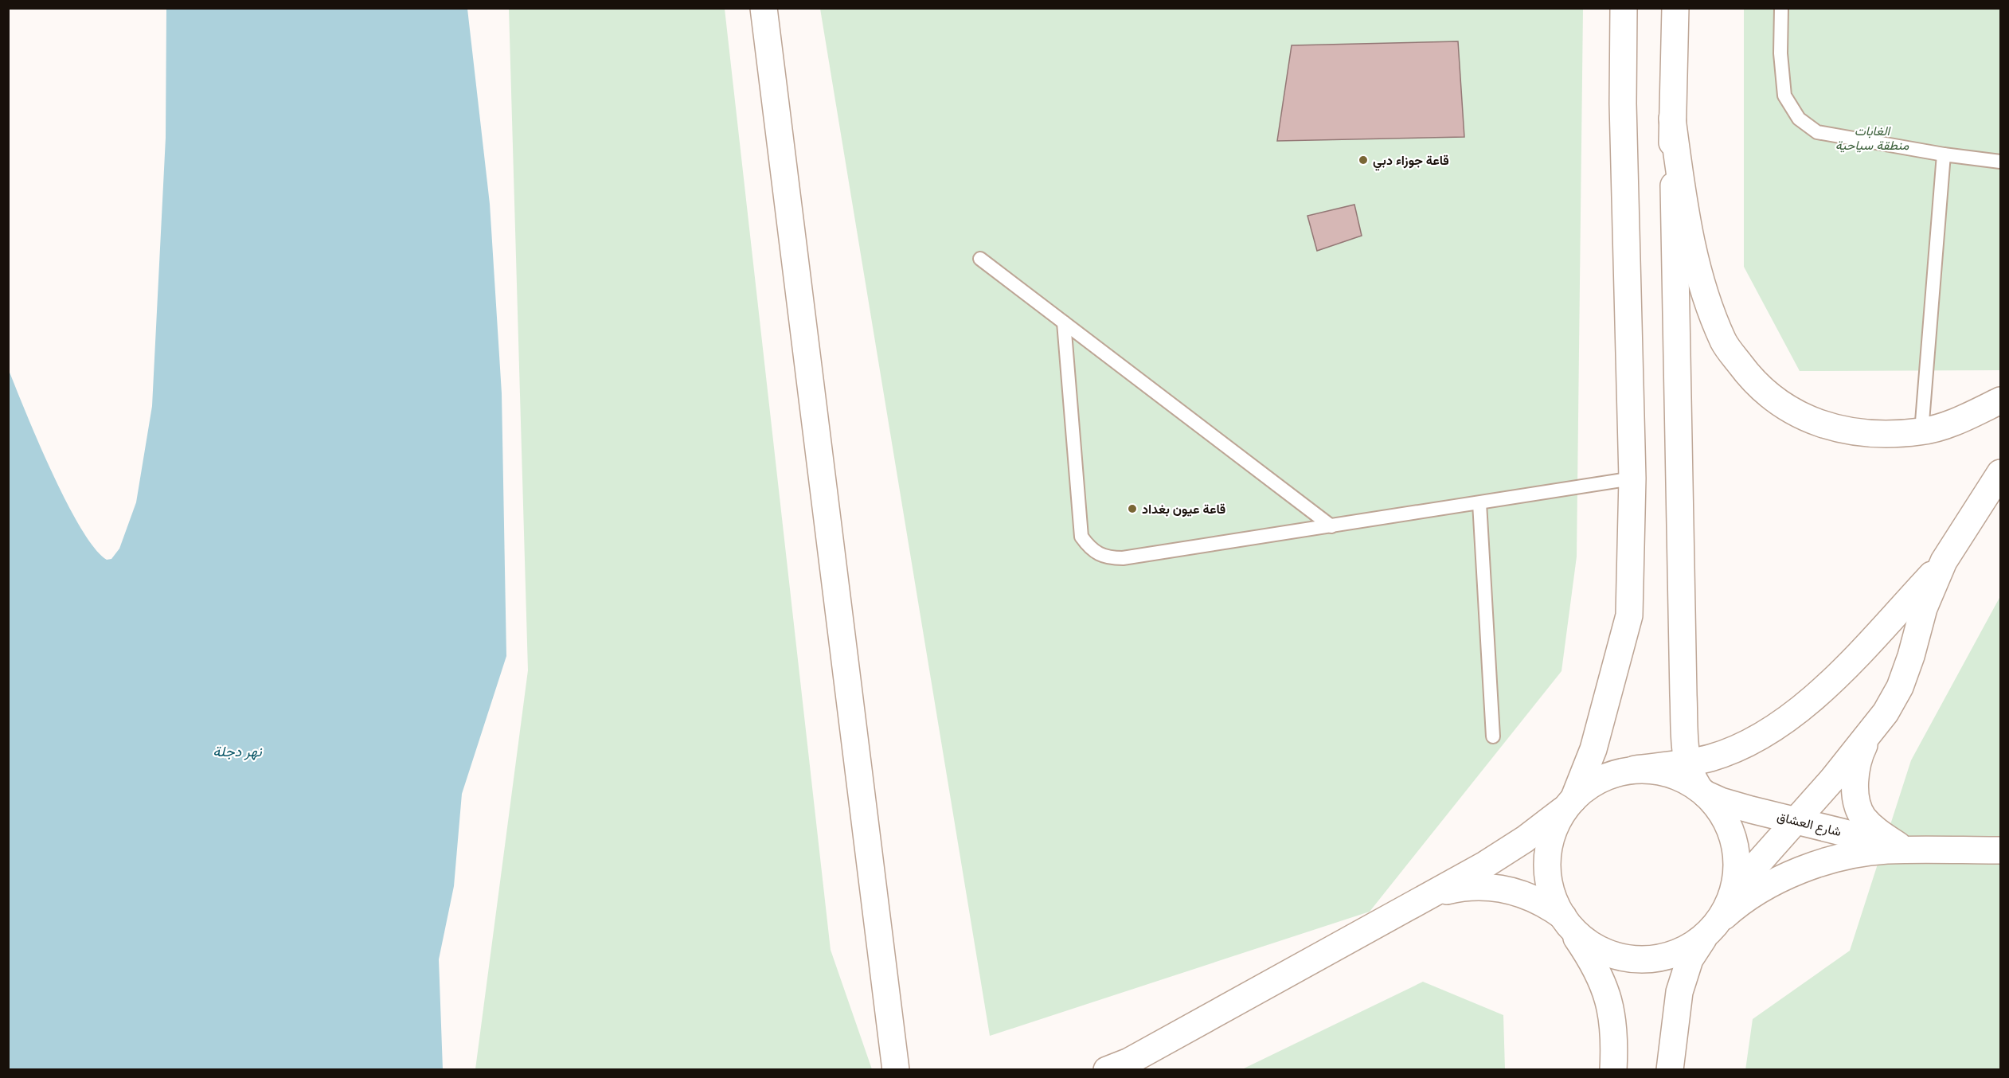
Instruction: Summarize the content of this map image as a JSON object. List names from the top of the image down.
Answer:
{
  "streets": {
    "main road": ["شارع العشاق"]
  },
  "water": ["نهر دجلة"],
  "parks": ["الغابات منطقة سياحية"],
  "places": ["قاعة جوزاء دبي", "قاعة عيون بغداد"]
}
